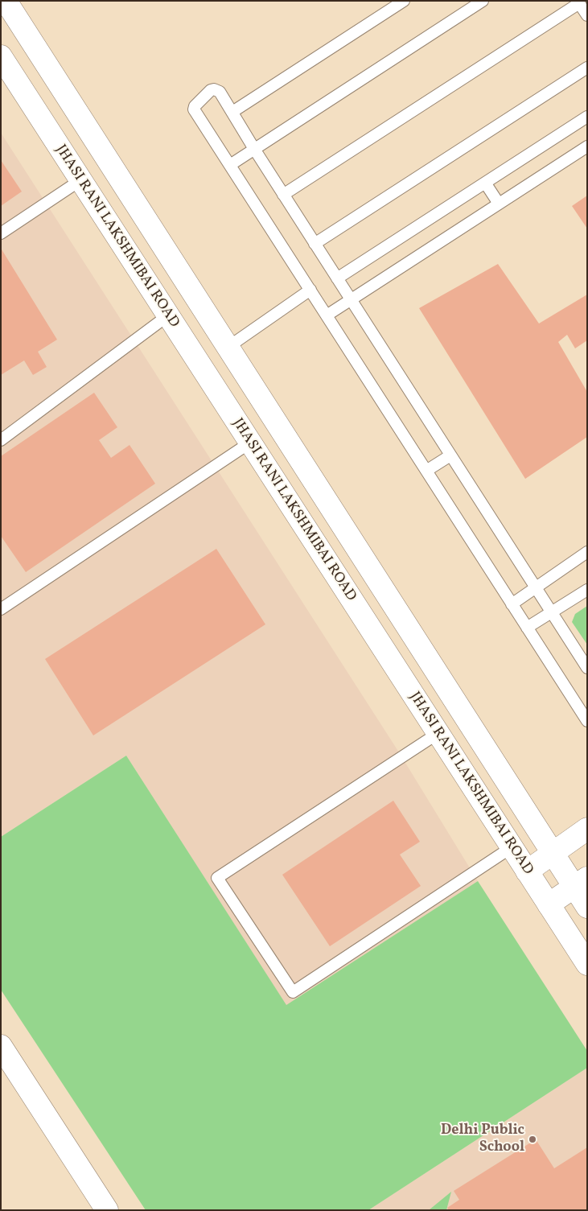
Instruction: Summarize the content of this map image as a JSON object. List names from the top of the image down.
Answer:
{
  "streets": {
    "main road": ["JHASI RANI LAKSHMIBAI ROAD"]
  },
  "places": ["Delhi Public School"]
}
